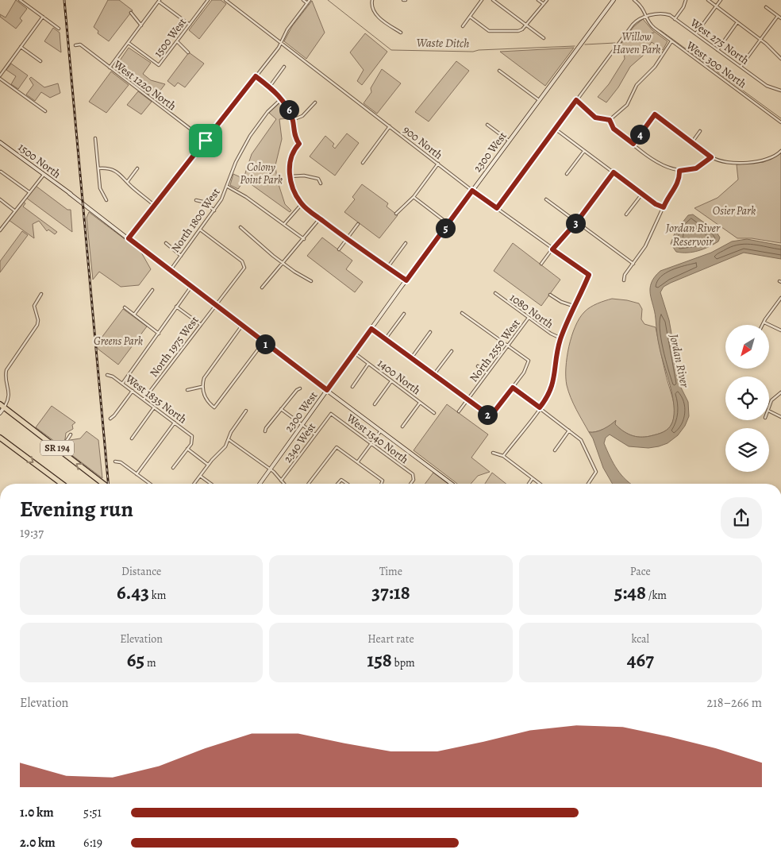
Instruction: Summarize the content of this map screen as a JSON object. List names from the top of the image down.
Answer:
{
  "streets": {
    "highway": ["SR 194"],
    "street": [
      "1500 West",
      "West 275 North",
      "West 300 North",
      "West 1220 North",
      "900 North",
      "2300 West",
      "1500 North",
      "North 1800 West",
      "1080 North",
      "North 1975 West",
      "North 2550 West",
      "1400 North",
      "West 1835 North",
      "West 1540 North",
      "2340 West"
    ]
  },
  "crossings": [
    ["West 275 North", "West 300 North"],
    ["900 North", "2300 West"],
    ["2300 West", "1500 North"],
    ["2300 West", "1400 North"],
    ["1500 North", "North 1800 West"],
    ["1500 North", "North 1975 West"],
    ["North 1800 West", "North 1975 West"],
    ["1080 North", "North 2550 West"],
    ["North 1975 West", "West 1835 North"],
    ["West 1540 North", "2340 West"]
  ],
  "water": ["Waste Ditch", "Jordan River Reservoir", "Jordan River"],
  "parks": [
    "Willow Haven Park",
    "Colony Point Park",
    "Osier Park",
    "Greens Park"
  ],
  "north": "bottom left",
  "page": {
    "pins": [
      "6",
      "4",
      "3",
      "5",
      "1",
      "2"
    ],
    "heading": ["Evening run", "19:37"],
    "stats": [
      ["Distance", "6.43 km"],
      ["Time", "37:18"],
      ["Pace", "5:48 /km"],
      ["Elevation", "65 m"],
      ["Heart rate", "158 bpm"],
      ["kcal", "467"]
    ],
    "chart": ["Elevation", "218–266 m"],
    "list": [
      {
        "name": "1.0 km",
        "note": "5:51"
      },
      {
        "name": "2.0 km",
        "note": "6:19"
      }
    ]
  }
}
